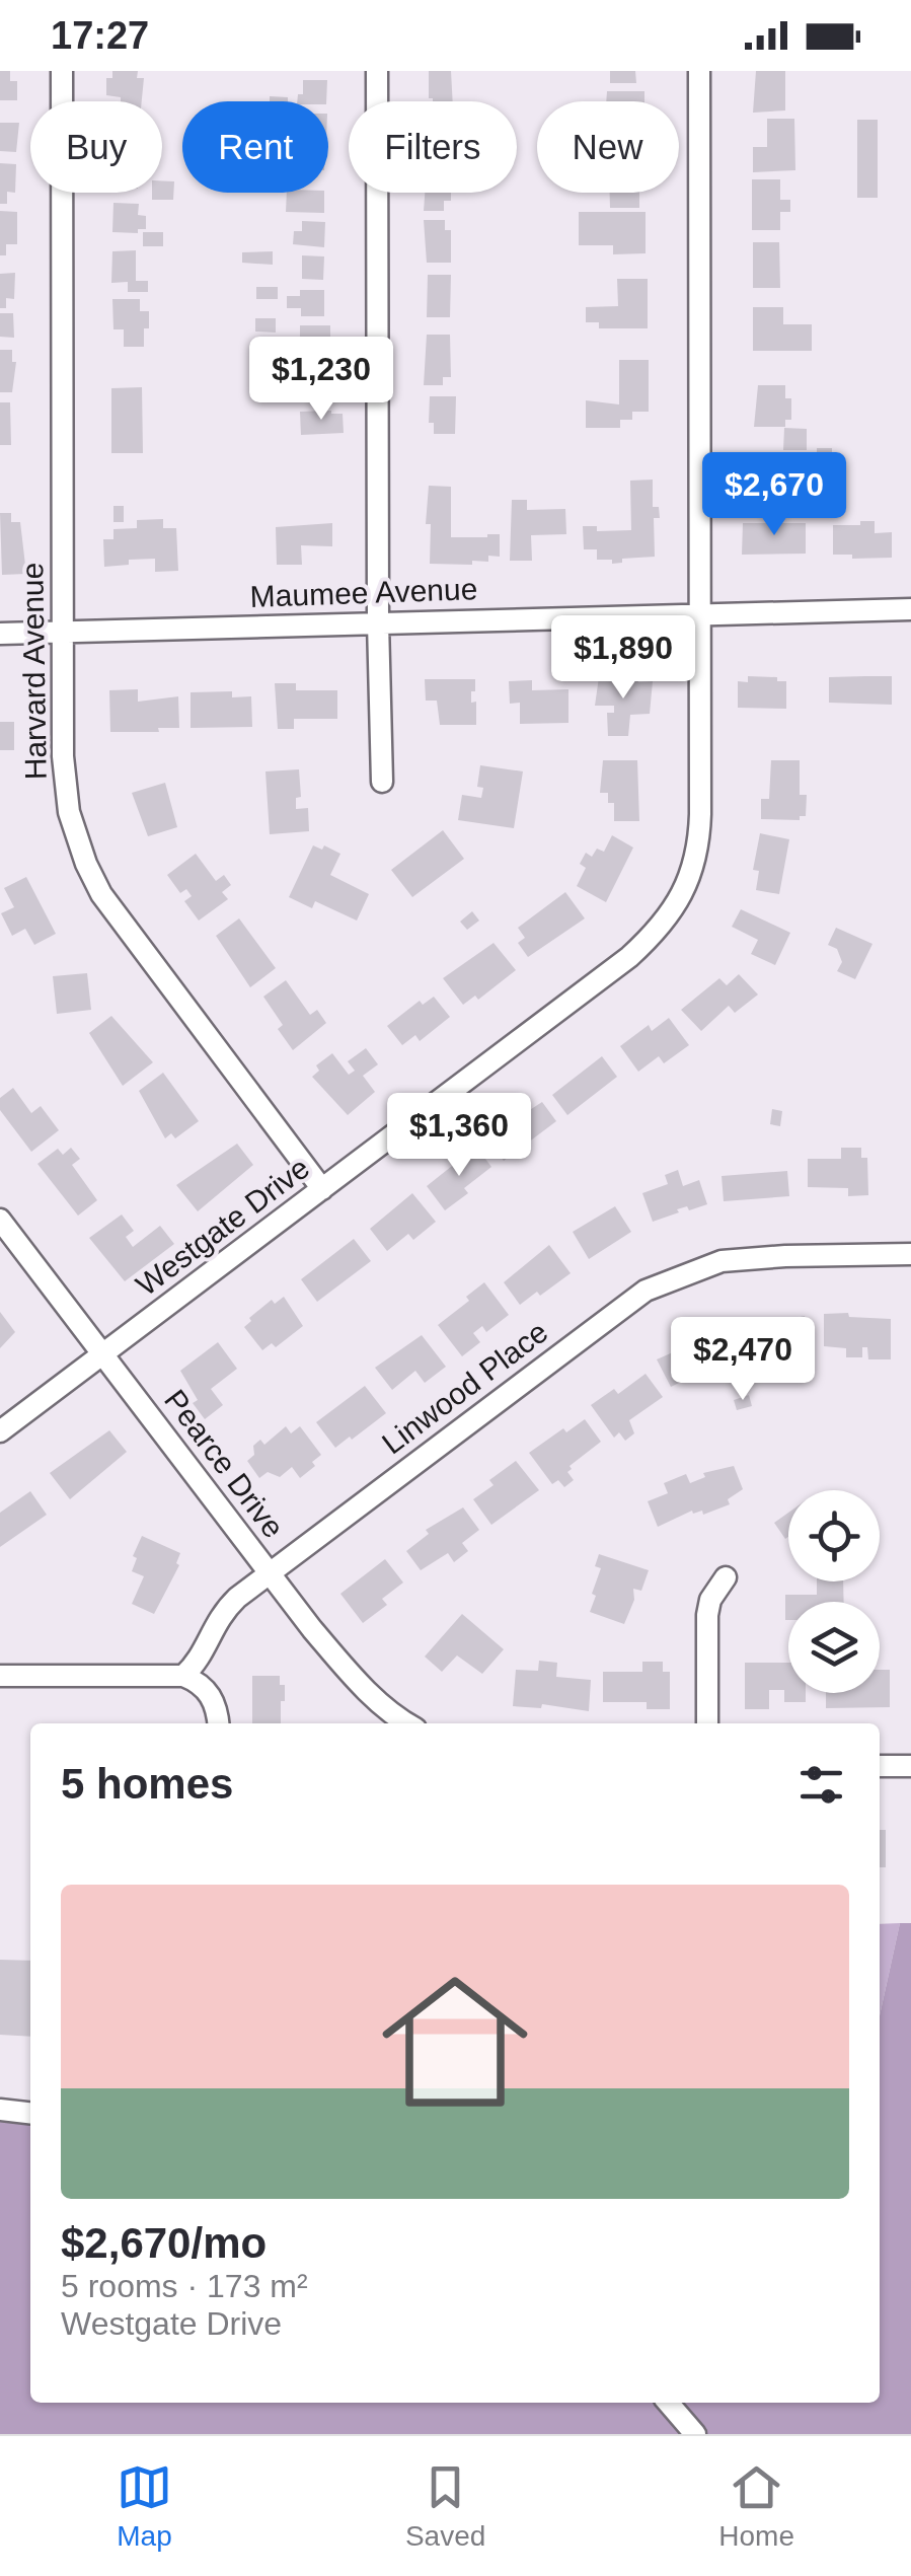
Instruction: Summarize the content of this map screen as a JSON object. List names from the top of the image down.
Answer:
{
  "streets": {
    "street": [
      "Maumee Avenue",
      "Harvard Avenue",
      "Westgate Drive",
      "Linwood Place",
      "Pearce Drive"
    ]
  },
  "crossings": [
    ["Maumee Avenue", "Harvard Avenue"],
    ["Maumee Avenue", "Westgate Drive"],
    ["Harvard Avenue", "Westgate Drive"],
    ["Westgate Drive", "Pearce Drive"],
    ["Linwood Place", "Pearce Drive"]
  ],
  "page": {
    "status": "17:27",
    "chip": [
      "Buy",
      "Rent",
      "Filters",
      "New"
    ],
    "price": [
      "$1,230",
      "$2,670",
      "$1,890",
      "$1,360",
      "$2,470"
    ],
    "heading": "5 homes",
    "list": [
      {
        "name": "$2,670/mo",
        "note": "5 rooms · 173 m² · Westgate Drive"
      }
    ],
    "tabs": ["Map", "Saved", "Home"]
  }
}
